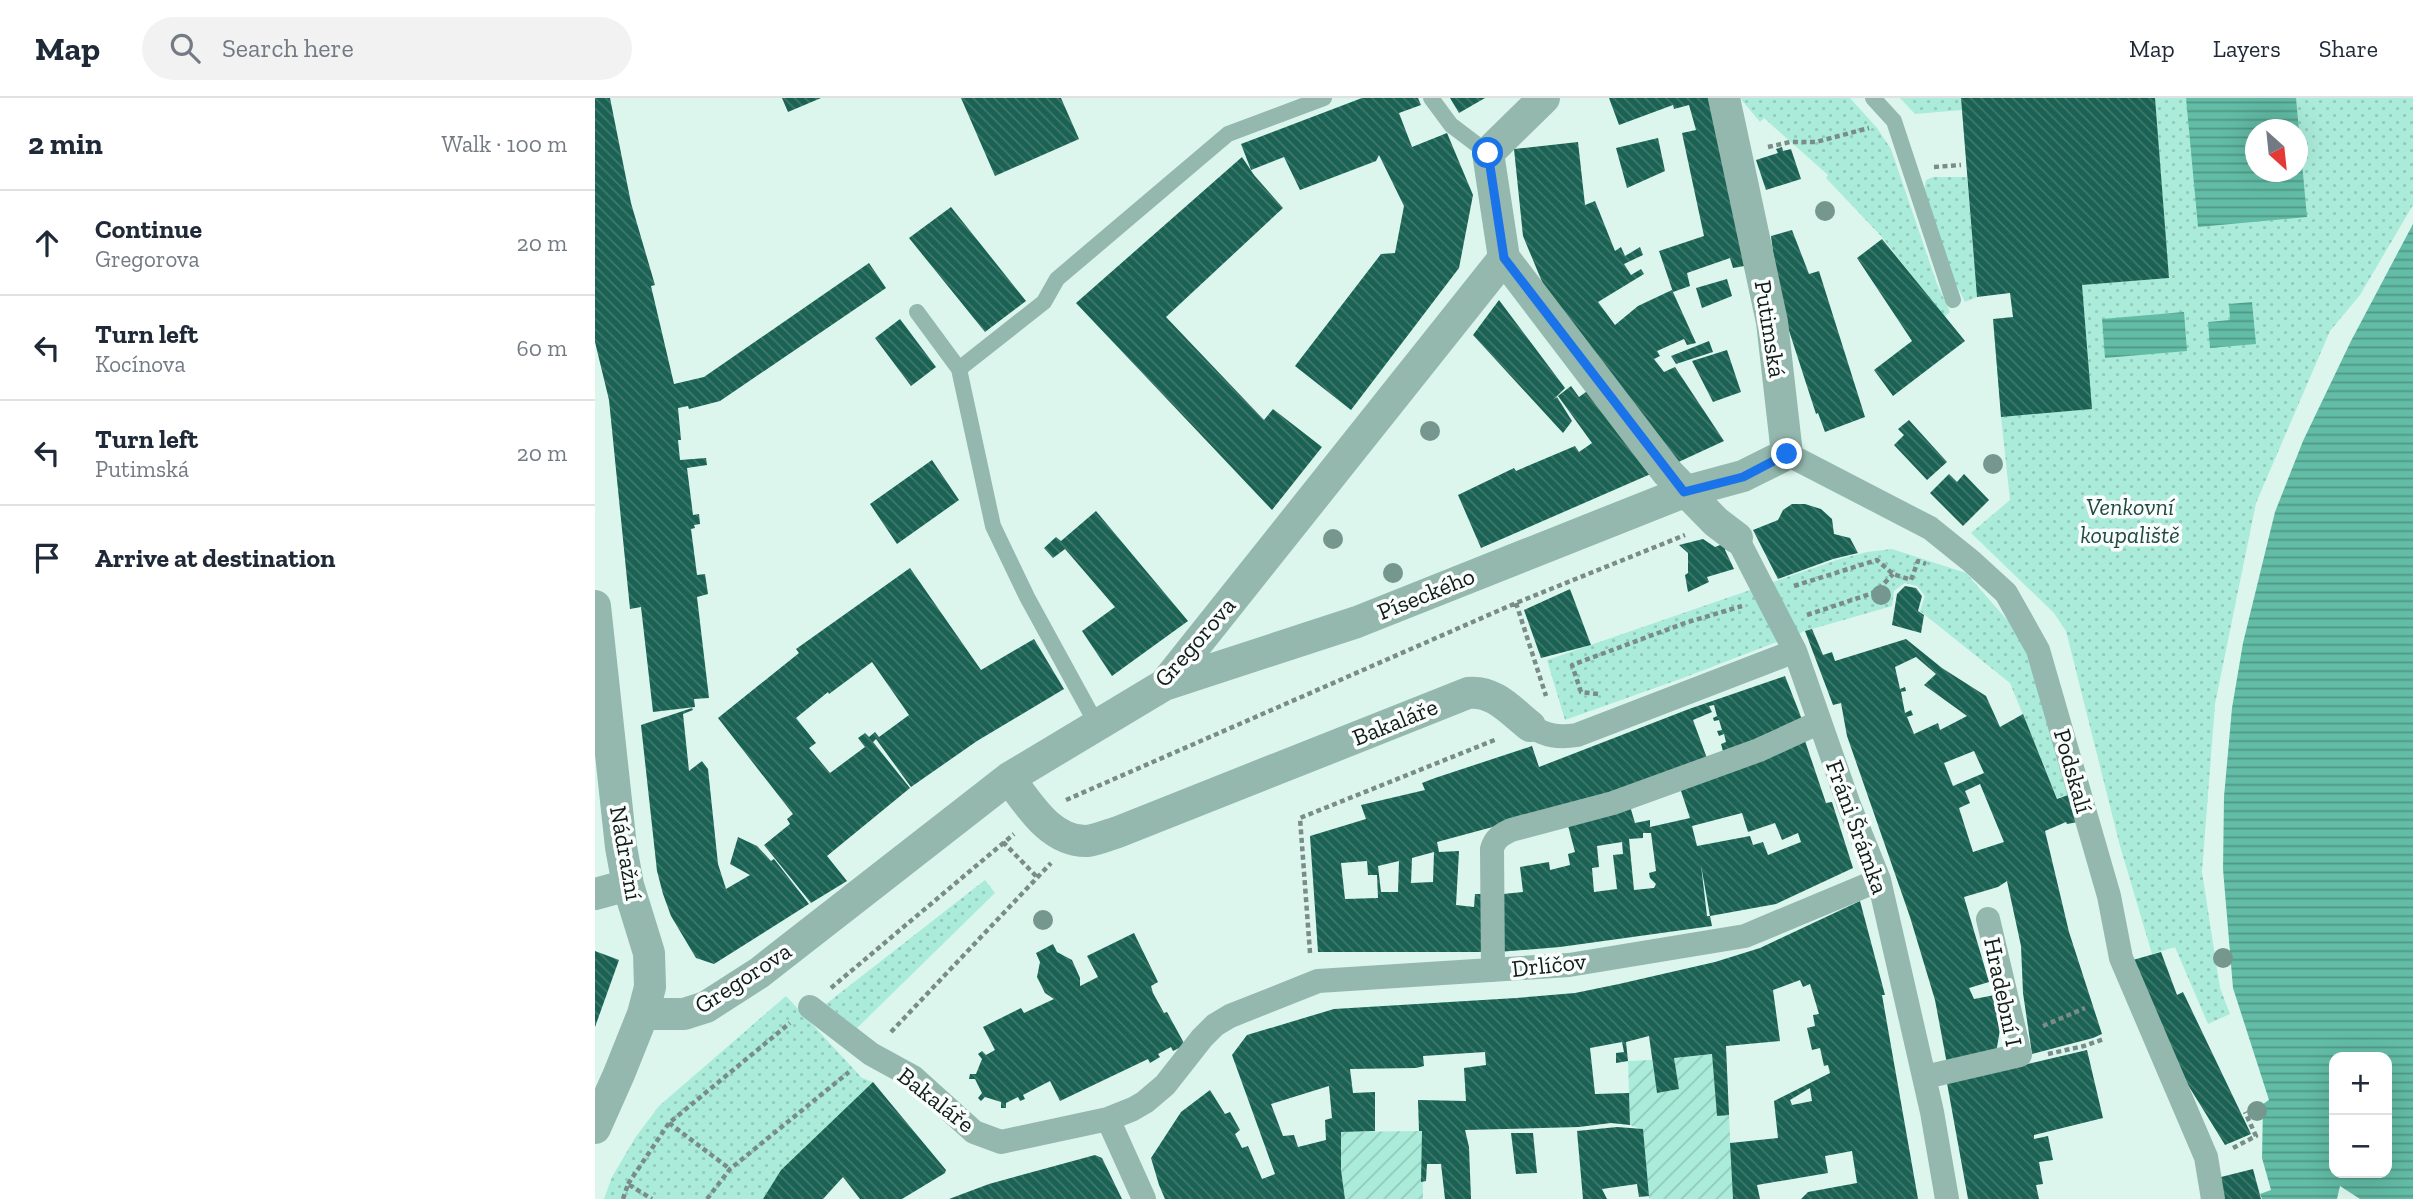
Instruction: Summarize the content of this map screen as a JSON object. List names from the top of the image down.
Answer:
{
  "streets": {
    "street": [
      "Putimská",
      "Píseckého",
      "Gregorova",
      "Bakaláře",
      "Podskalí",
      "Fráni Šrámka",
      "Nádražní",
      "Drlíčov",
      "Hradební I"
    ]
  },
  "crossings": [
    ["Putimská", "Podskalí"],
    ["Píseckého", "Gregorova"],
    ["Píseckého", "Fráni Šrámka"],
    ["Gregorova", "Fráni Šrámka"],
    ["Gregorova", "Nádražní"],
    ["Bakaláře", "Fráni Šrámka"],
    ["Bakaláře", "Drlíčov"],
    ["Fráni Šrámka", "Drlíčov"],
    ["Fráni Šrámka", "Hradební I"]
  ],
  "parks": ["Venkovní koupaliště"],
  "north": "bottom right",
  "page": {
    "header": "Map",
    "search": "Search here",
    "nav": ["Map", "Layers", "Share"],
    "heading": ["2 min", "Walk · 100 m"],
    "list": [
      ["Continue", "Gregorova", "20 m"],
      ["Turn left", "Kocínova", "60 m"],
      ["Turn left", "Putimská", "20 m"],
      "Arrive at destination"
    ],
    "map_buttons": ["+", "−"]
  }
}
